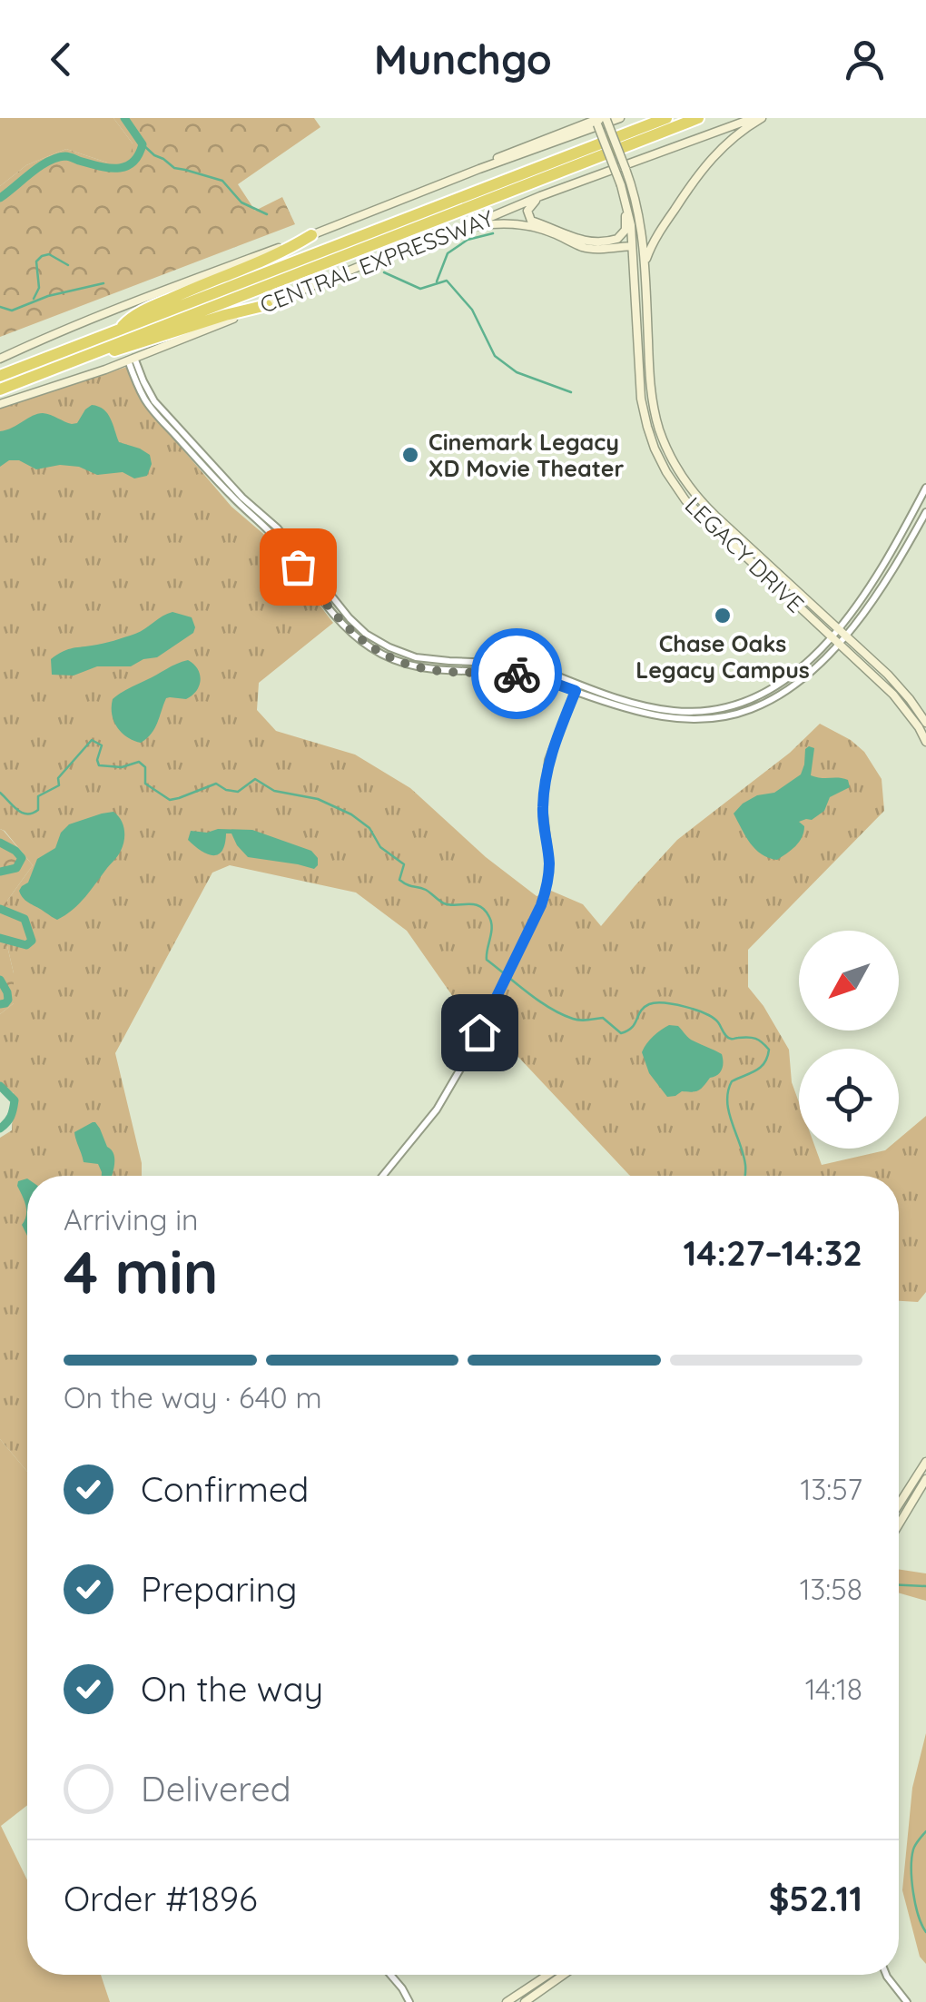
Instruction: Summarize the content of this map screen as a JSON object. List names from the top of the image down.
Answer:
{
  "streets": {
    "highway": ["CENTRAL EXPRESSWAY"],
    "main road": ["LEGACY DRIVE"]
  },
  "places": ["Cinemark Legacy XD Movie Theater", "Chase Oaks Legacy Campus"],
  "north": "bottom left",
  "page": {
    "header": "Munchgo",
    "heading": ["4 min", "Arriving in", "14:27–14:32"],
    "panel": ["Order #1896", "$52.11"],
    "bar": "On the way · 640 m",
    "list": [
      ["Confirmed", "13:57"],
      ["Preparing", "13:58"],
      ["On the way", "14:18"],
      "Delivered"
    ]
  }
}
